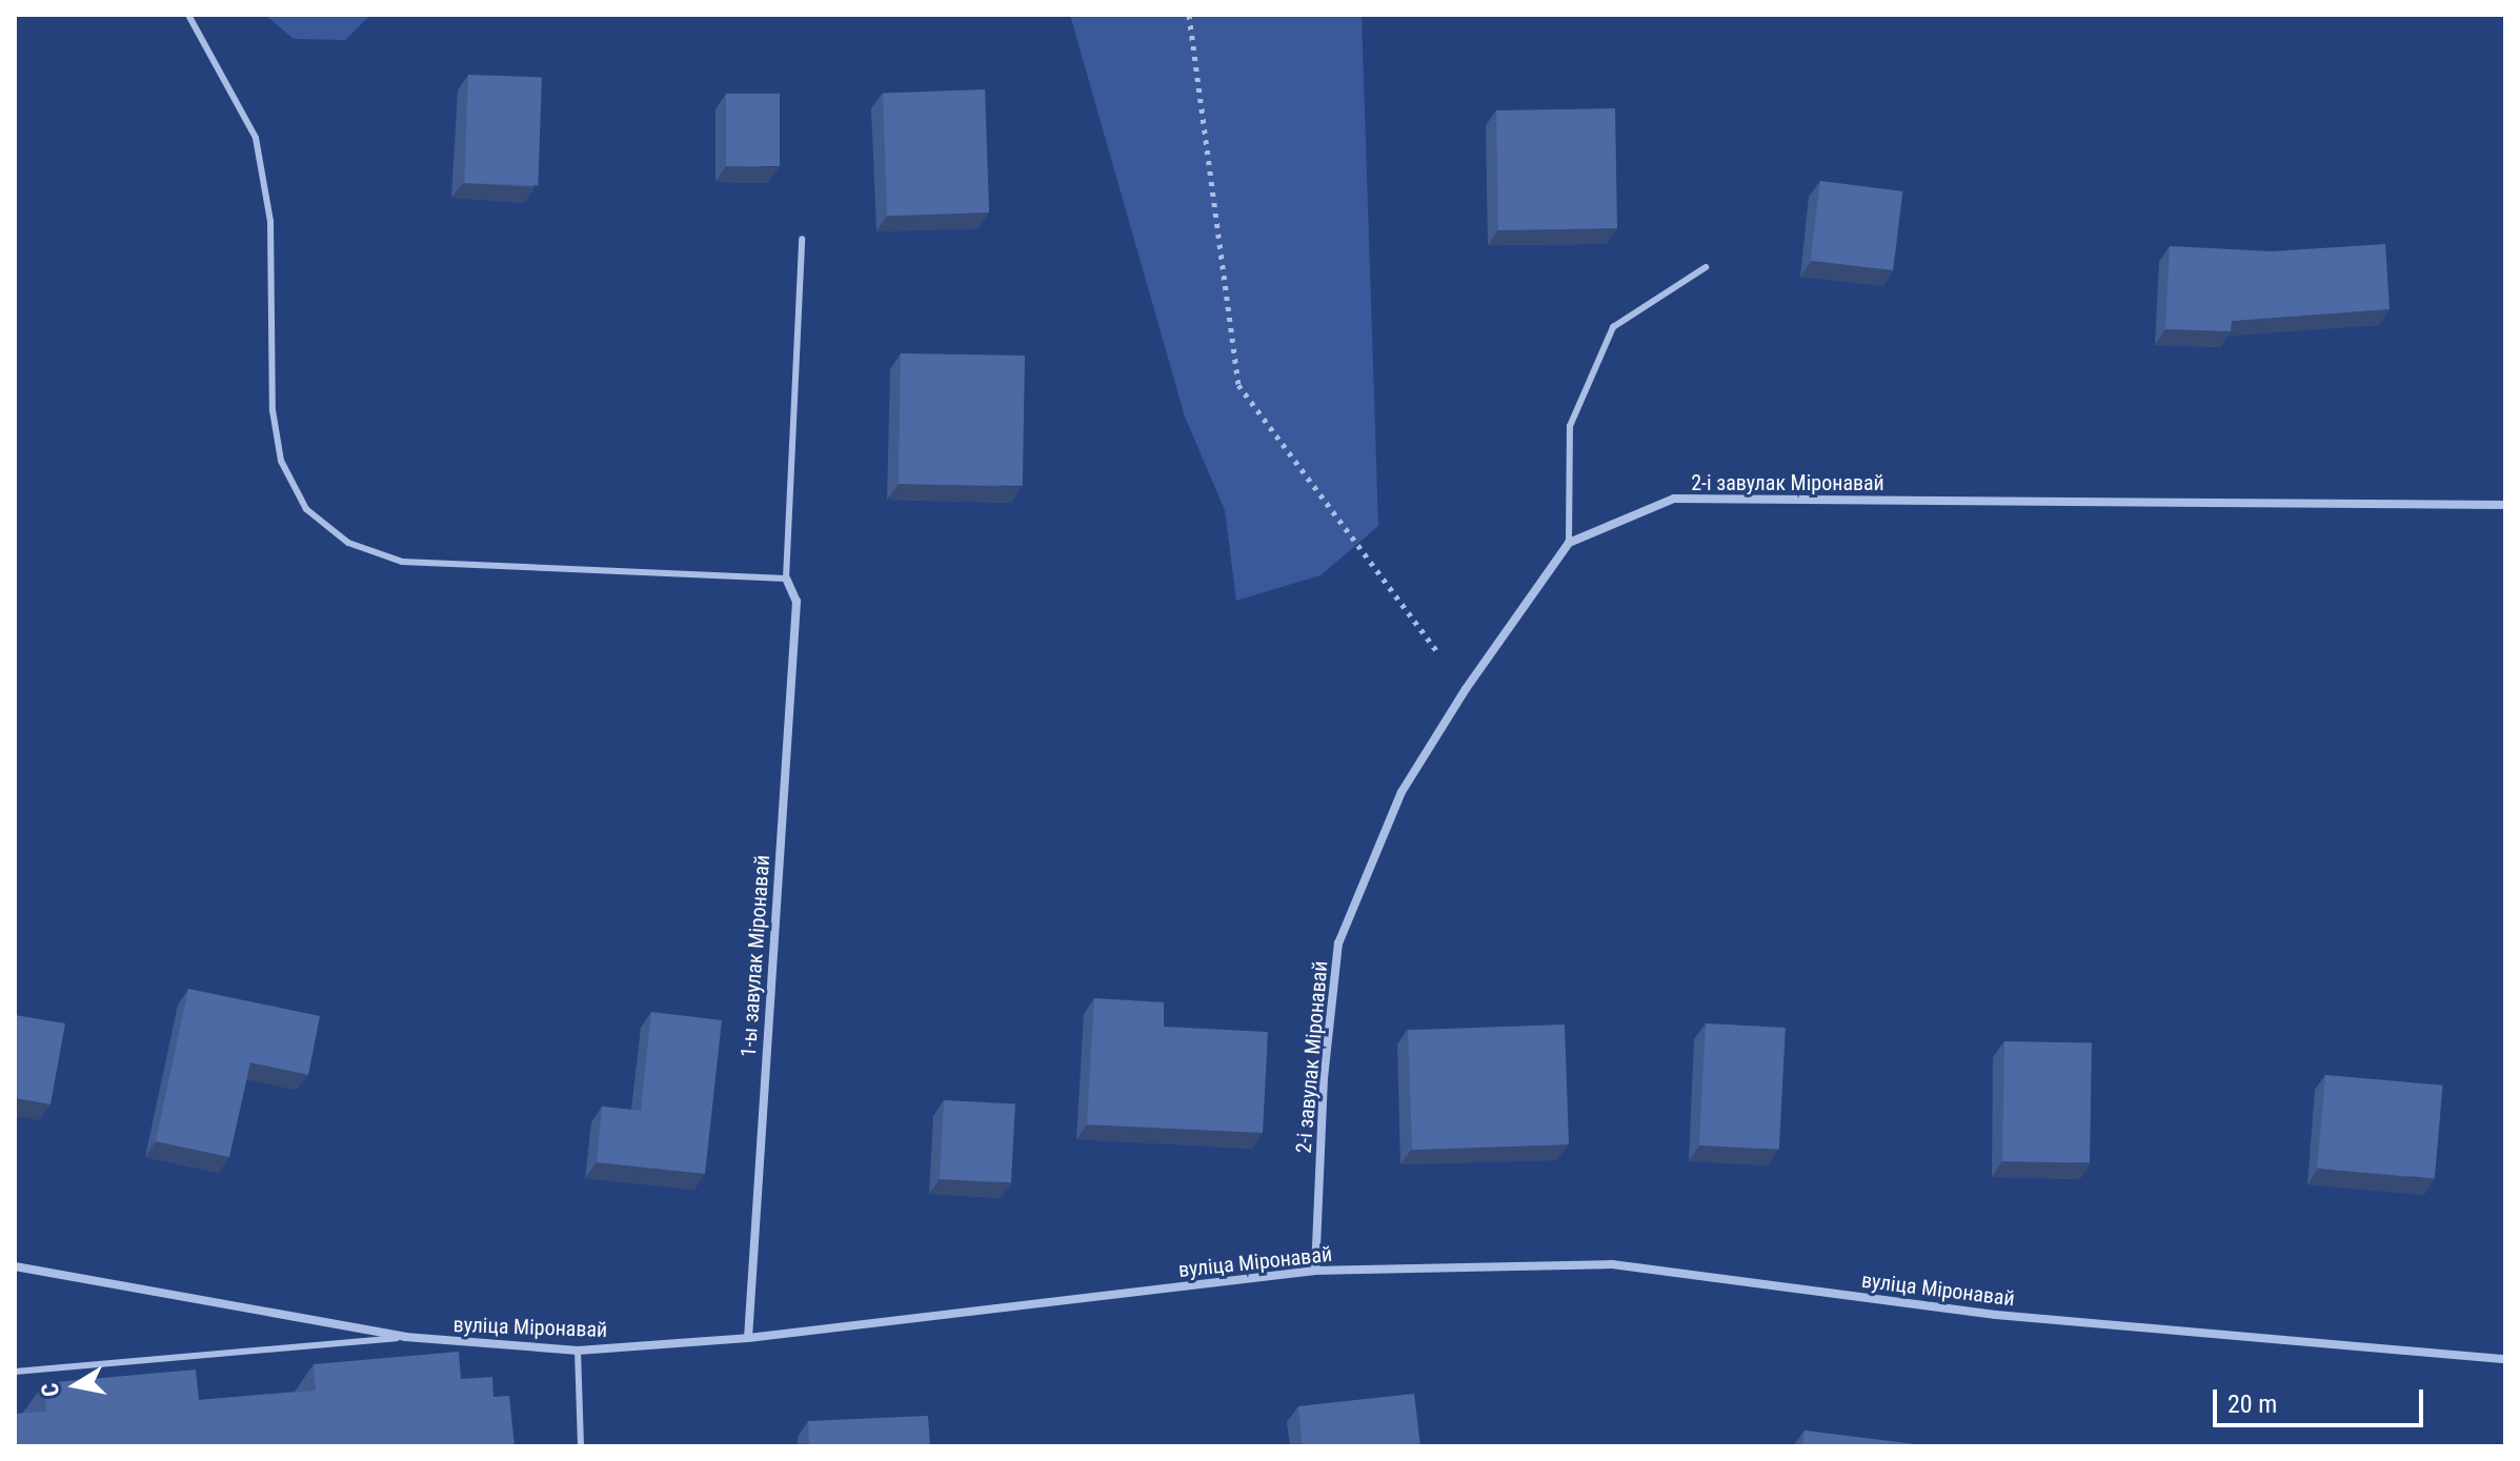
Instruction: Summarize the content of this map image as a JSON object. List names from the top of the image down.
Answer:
{
  "streets": {
    "street": ["2-і завулак Міронавай", "1-ы завулак Міронавай", "вуліца Міронавай"]
  },
  "crossings": [
    ["2-і завулак Міронавай", "вуліца Міронавай"],
    ["1-ы завулак Міронавай", "вуліца Міронавай"]
  ],
  "scale_bar": "20 m",
  "north": "left"
}
